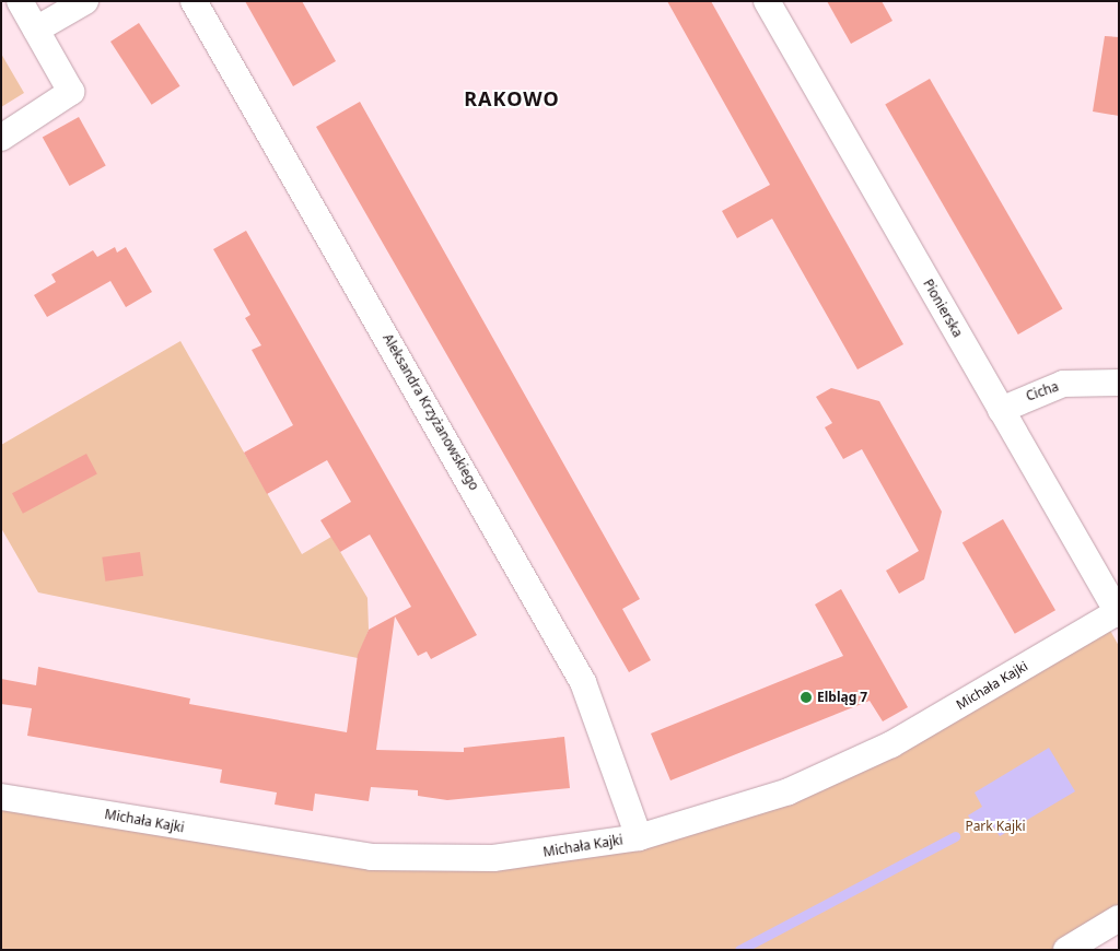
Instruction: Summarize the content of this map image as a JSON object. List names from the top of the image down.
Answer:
{
  "streets": {
    "street": [
      "Pionierska",
      "Cicha",
      "Aleksandra Krzyżanowskiego",
      "Michała Kajki"
    ]
  },
  "crossings": [
    ["Pionierska", "Cicha"],
    ["Pionierska", "Michała Kajki"],
    ["Aleksandra Krzyżanowskiego", "Michała Kajki"]
  ],
  "districts": ["RAKOWO"],
  "parks": ["Park Kajki"],
  "places": ["Elbląg 7"]
}
